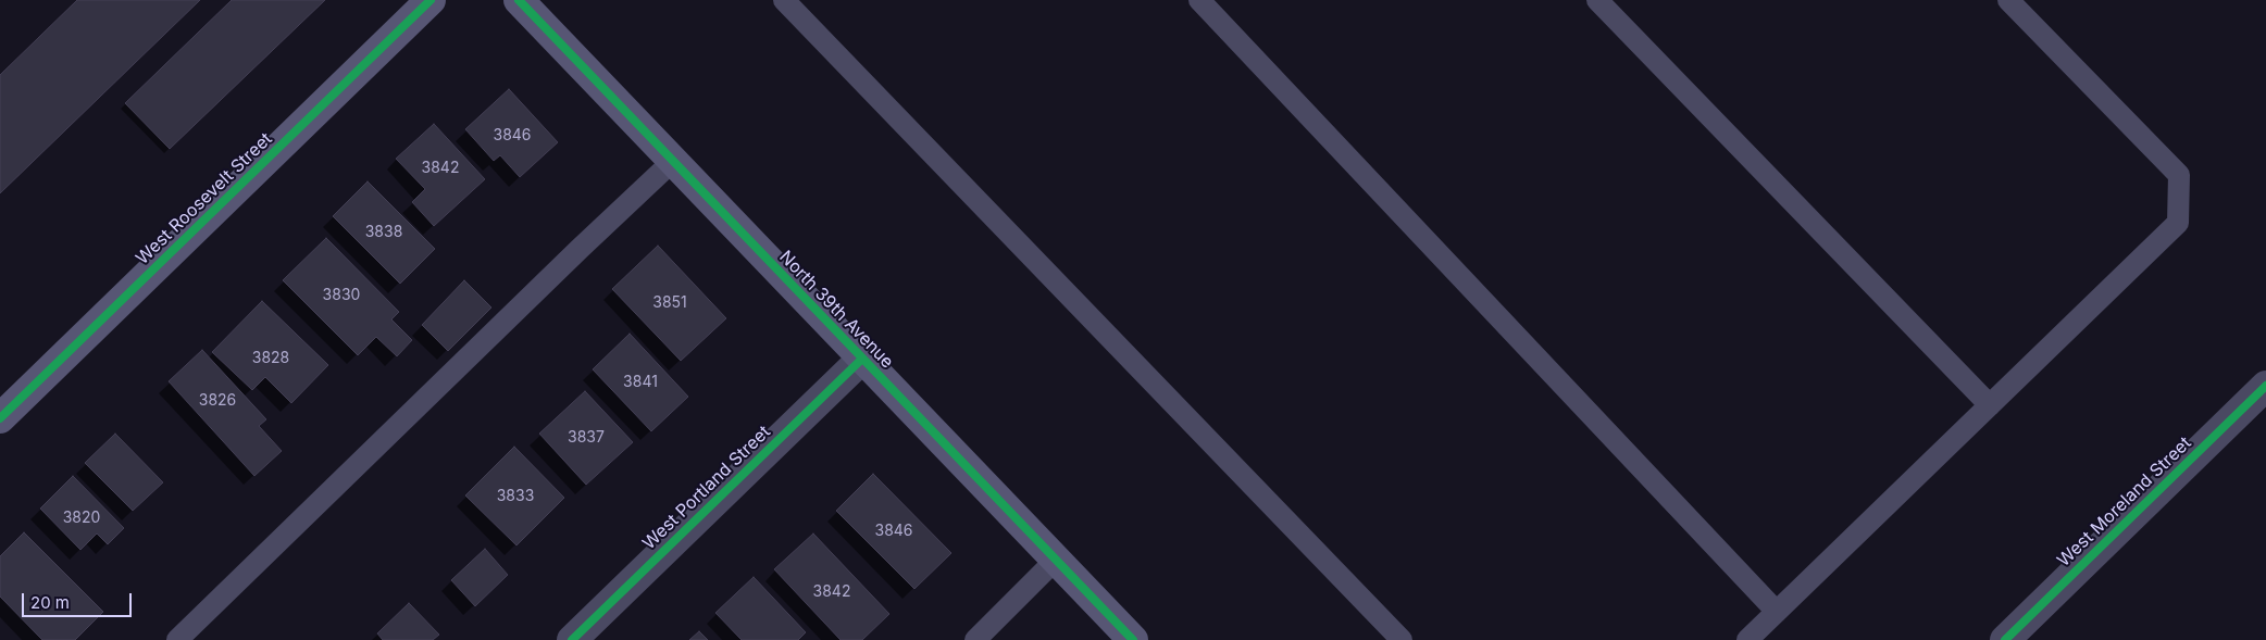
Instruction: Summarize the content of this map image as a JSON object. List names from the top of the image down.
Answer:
{
  "streets": {
    "street": [
      "West Roosevelt Street",
      "North 39th Avenue",
      "West Portland Street",
      "West Moreland Street"
    ]
  },
  "crossings": [
    ["North 39th Avenue", "West Portland Street"]
  ],
  "house_numbers": [
    "3846",
    "3842",
    "3838",
    "3830",
    "3851",
    "3828",
    "3841",
    "3826",
    "3837",
    "3833",
    "3820",
    "3846",
    "3842"
  ],
  "scale_bar": "20 m"
}
